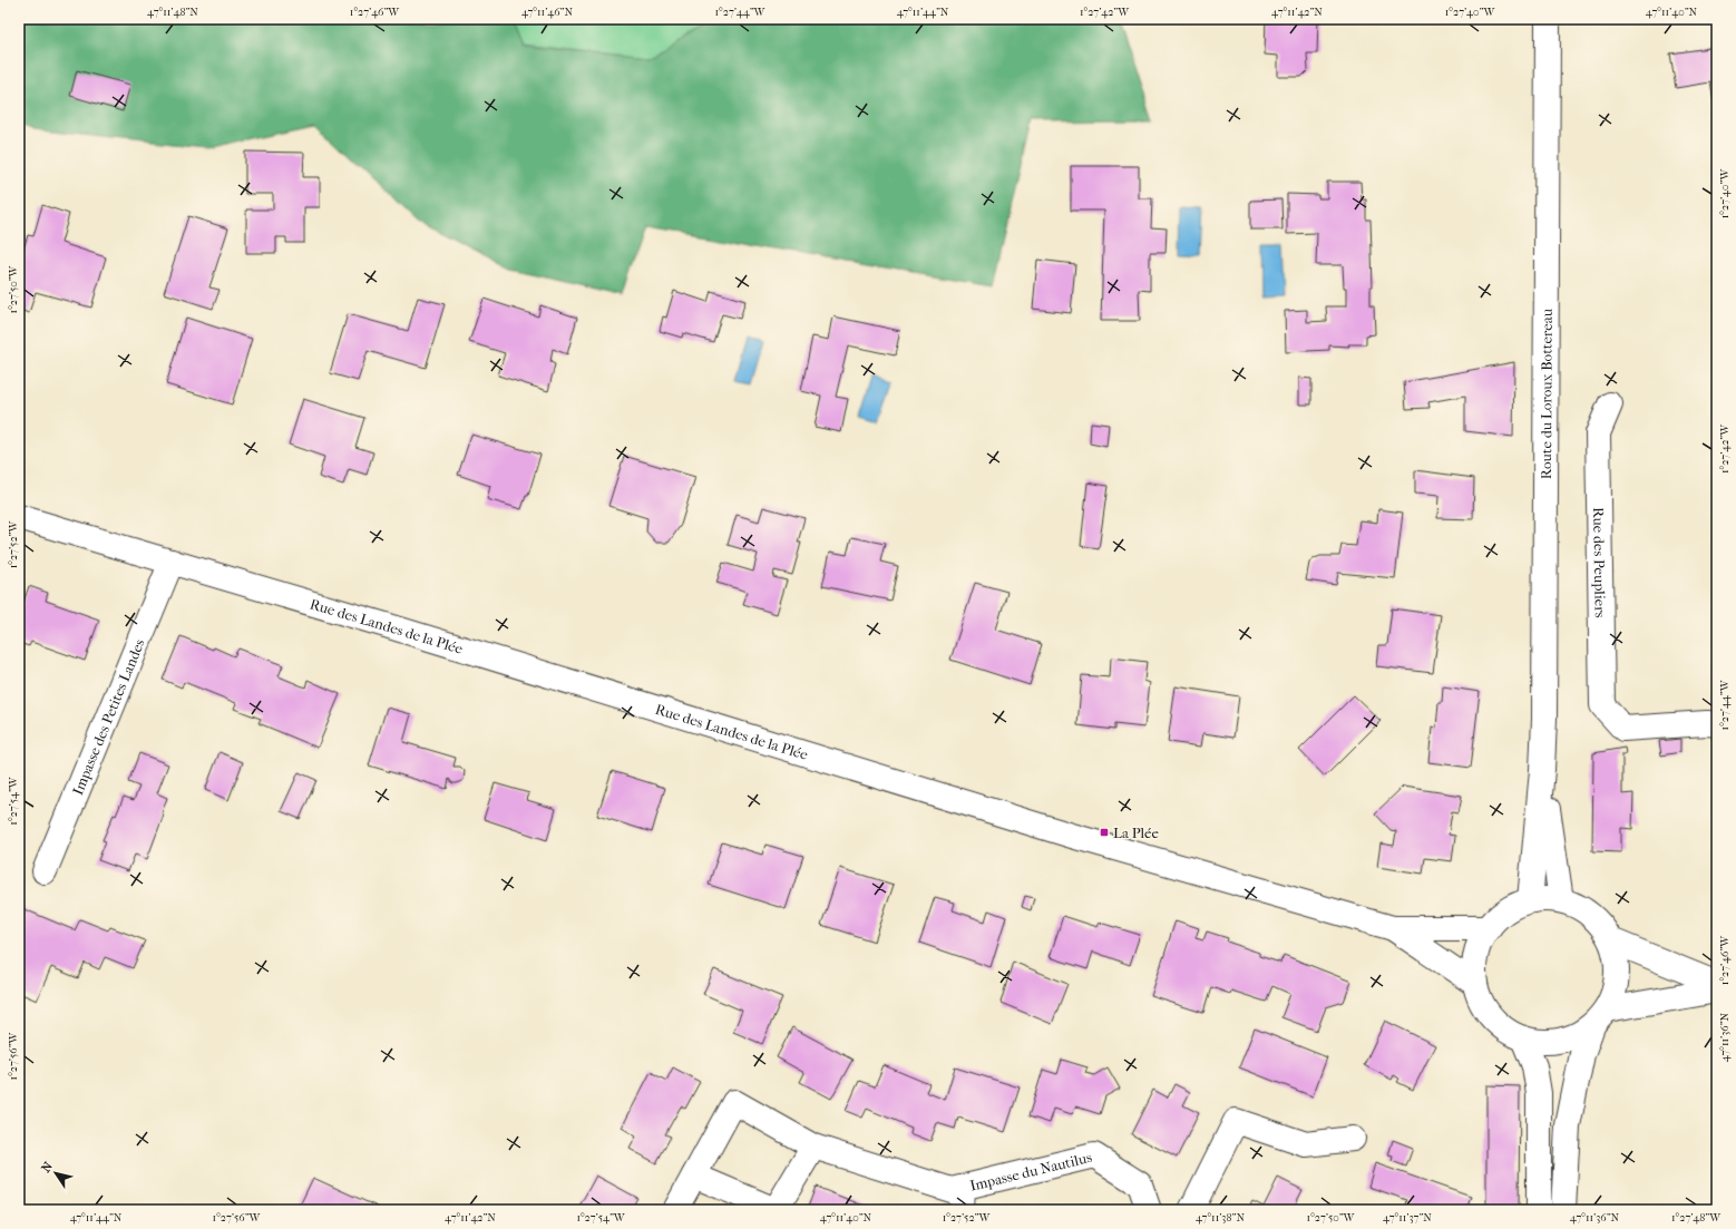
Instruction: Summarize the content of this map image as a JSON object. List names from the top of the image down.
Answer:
{
  "streets": {
    "street": [
      "Route du Loroux Bottereau",
      "Rue des Peupliers",
      "Rue des Landes de la Plée",
      "Impasse des Petites Landes",
      "Impasse du Nautilus"
    ]
  },
  "crossings": [
    ["Route du Loroux Bottereau", "Rue des Landes de la Plée"],
    ["Rue des Landes de la Plée", "Impasse des Petites Landes"]
  ],
  "places": {
    "transit": ["La Plée"]
  },
  "north": "top left",
  "coordinates": [
    "47°11'48\"N",
    "1°27'46\"W",
    "47°11'46\"N",
    "1°27'44\"W",
    "47°11'44\"N",
    "1°27'42\"W",
    "47°11'42\"N",
    "1°27'40\"W",
    "47°11'40\"N",
    "1°27'50\"W",
    "1°27'52\"W",
    "1°27'54\"W",
    "47°11'36\"N",
    "1°27'56\"W",
    "47°11'38\"N",
    "47°11'37\"N",
    "1°27'48\"W"
  ]
}
